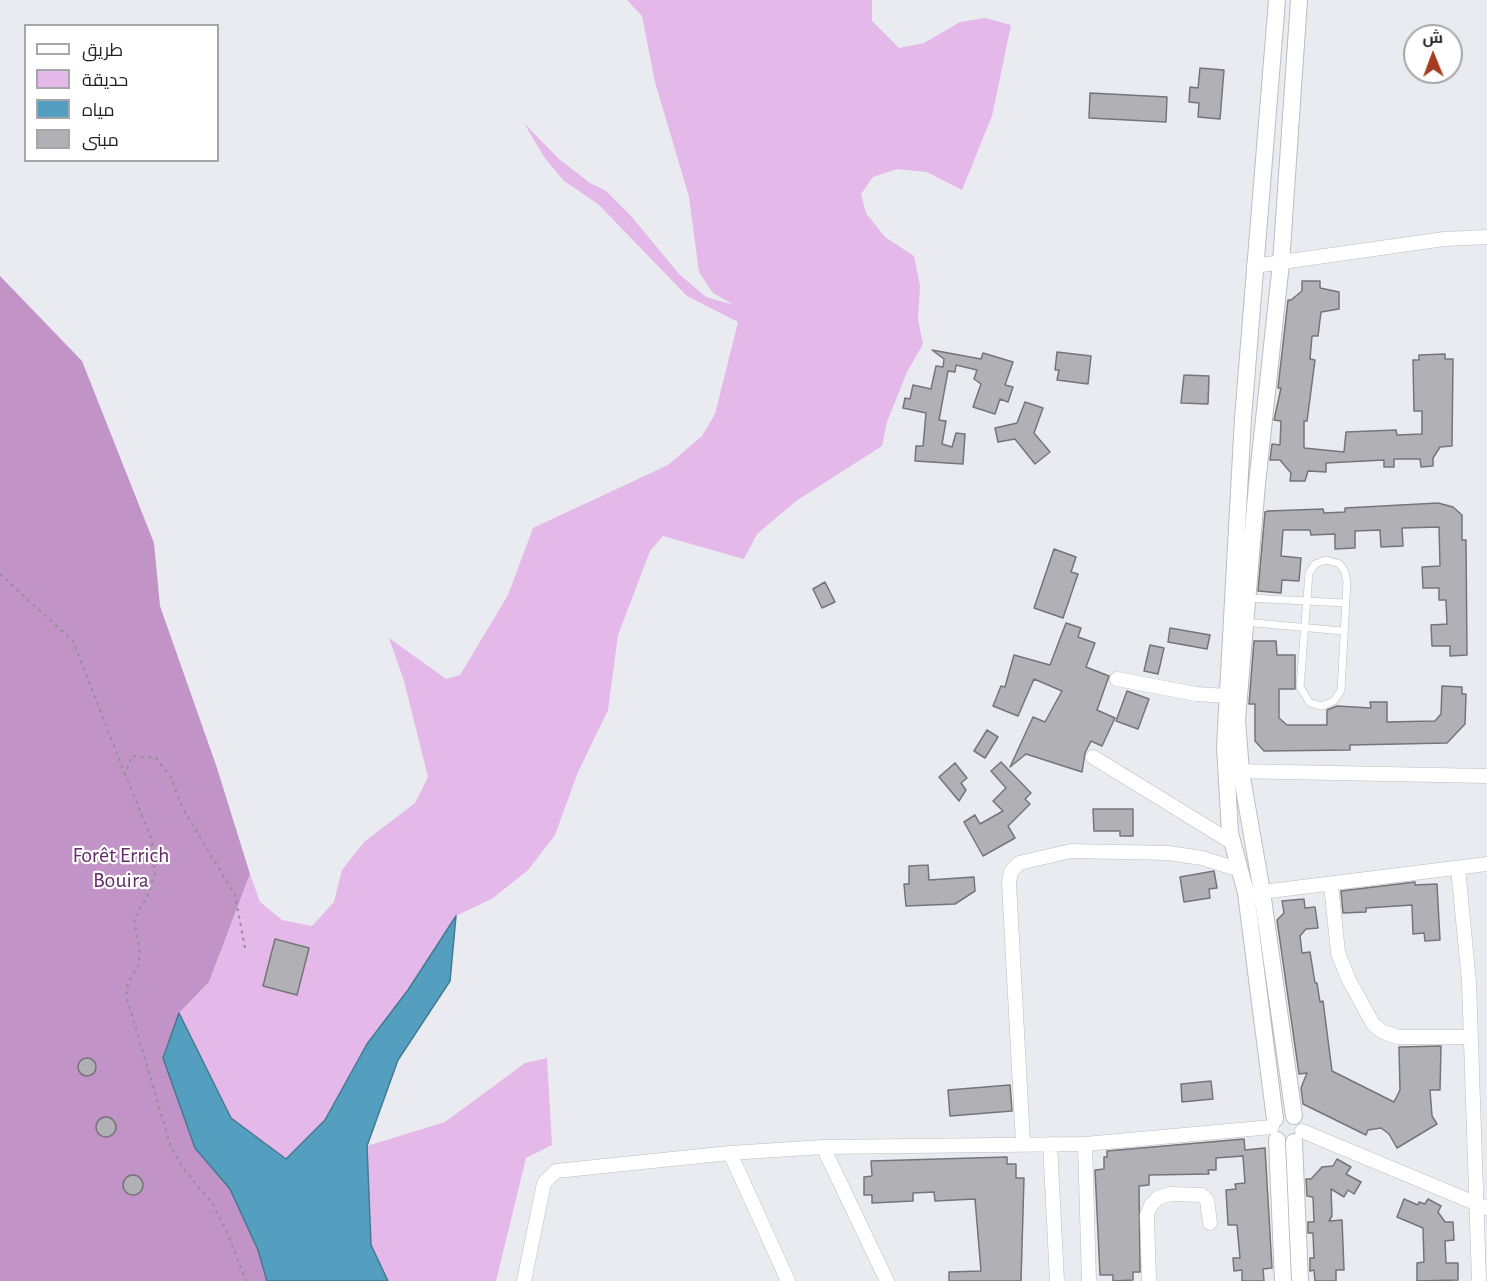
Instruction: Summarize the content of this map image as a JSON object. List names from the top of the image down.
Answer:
{
  "parks": ["Forêt Errich Bouira"],
  "legend": [
    "طريق",
    "حديقة",
    "مياه",
    "مبنى"
  ],
  "north": "top"
}
